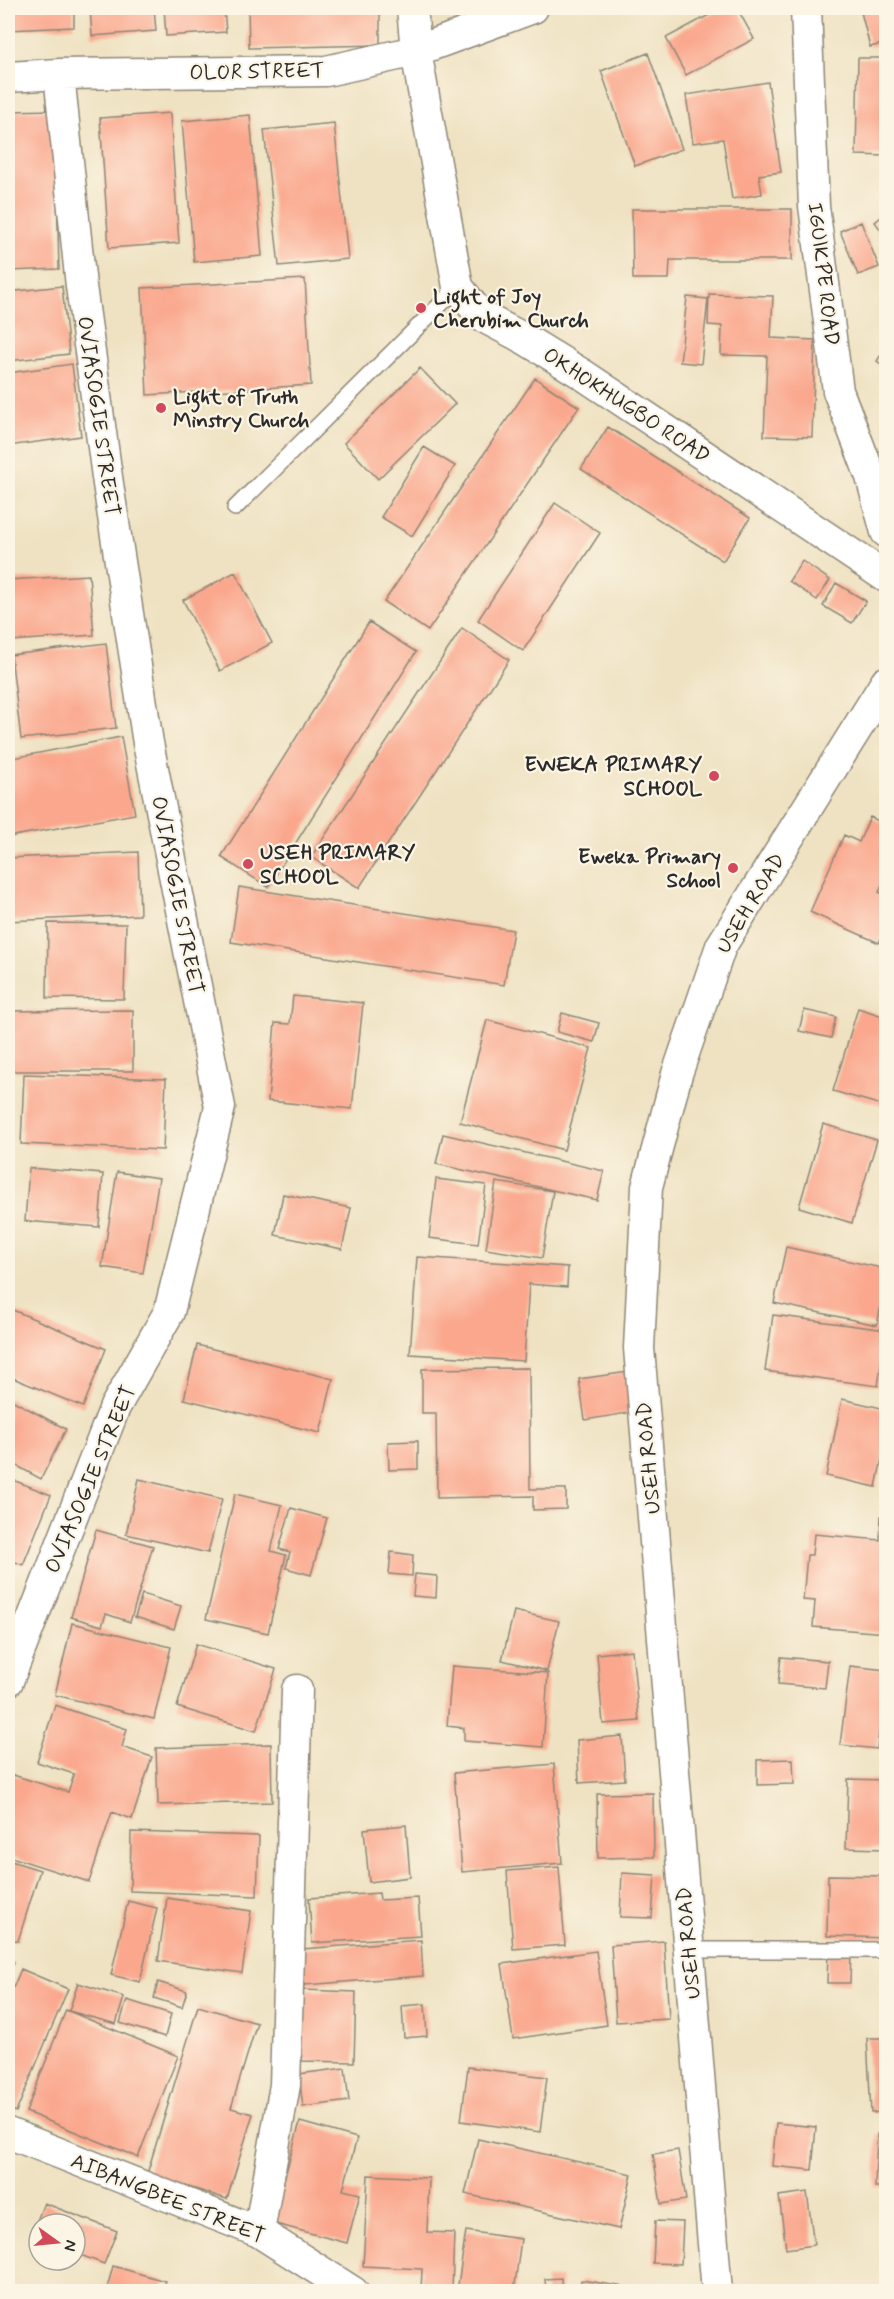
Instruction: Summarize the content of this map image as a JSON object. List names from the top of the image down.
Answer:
{
  "streets": {
    "street": [
      "OLOR STREET",
      "IGUIKPE ROAD",
      "OKHOKHUGBO ROAD",
      "OVIASOGIE STREET",
      "USEH ROAD",
      "AIBANGBEE STREET"
    ]
  },
  "crossings": [
    ["OLOR STREET", "OKHOKHUGBO ROAD"],
    ["OLOR STREET", "OVIASOGIE STREET"]
  ],
  "places": [
    "Light of Joy Cherubim Church",
    "Light of Truth Minstry Church",
    "EWEKA PRIMARY SCHOOL",
    "USEH PRIMARY SCHOOL",
    "Eweka Primary School"
  ],
  "north": "right"
}
